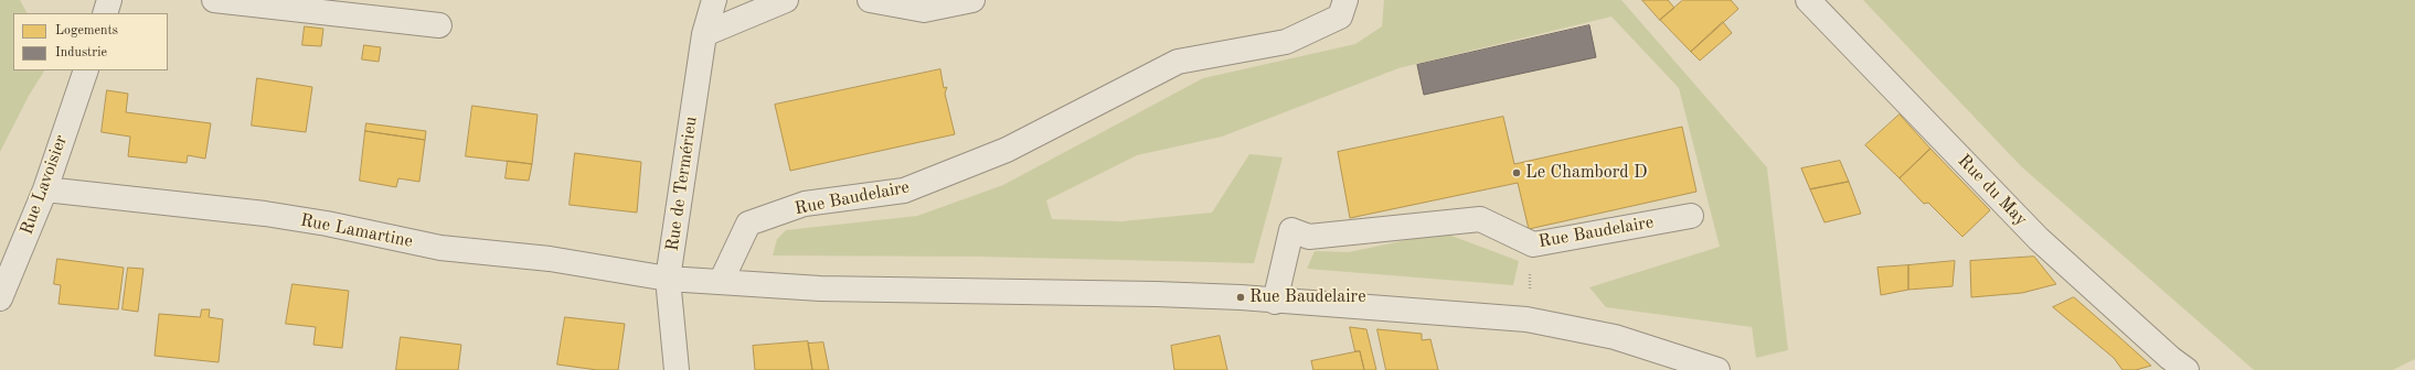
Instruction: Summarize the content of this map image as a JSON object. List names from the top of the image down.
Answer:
{
  "streets": {
    "street": [
      "Rue de Termérieu",
      "Rue Lavoisier",
      "Rue du May",
      "Rue Baudelaire",
      "Rue Lamartine"
    ]
  },
  "crossings": [
    ["Rue de Termérieu", "Rue Lamartine"],
    ["Rue Lavoisier", "Rue Lamartine"]
  ],
  "places": ["Le Chambord D", "Rue Baudelaire"],
  "legend": ["Logements", "Industrie"]
}
